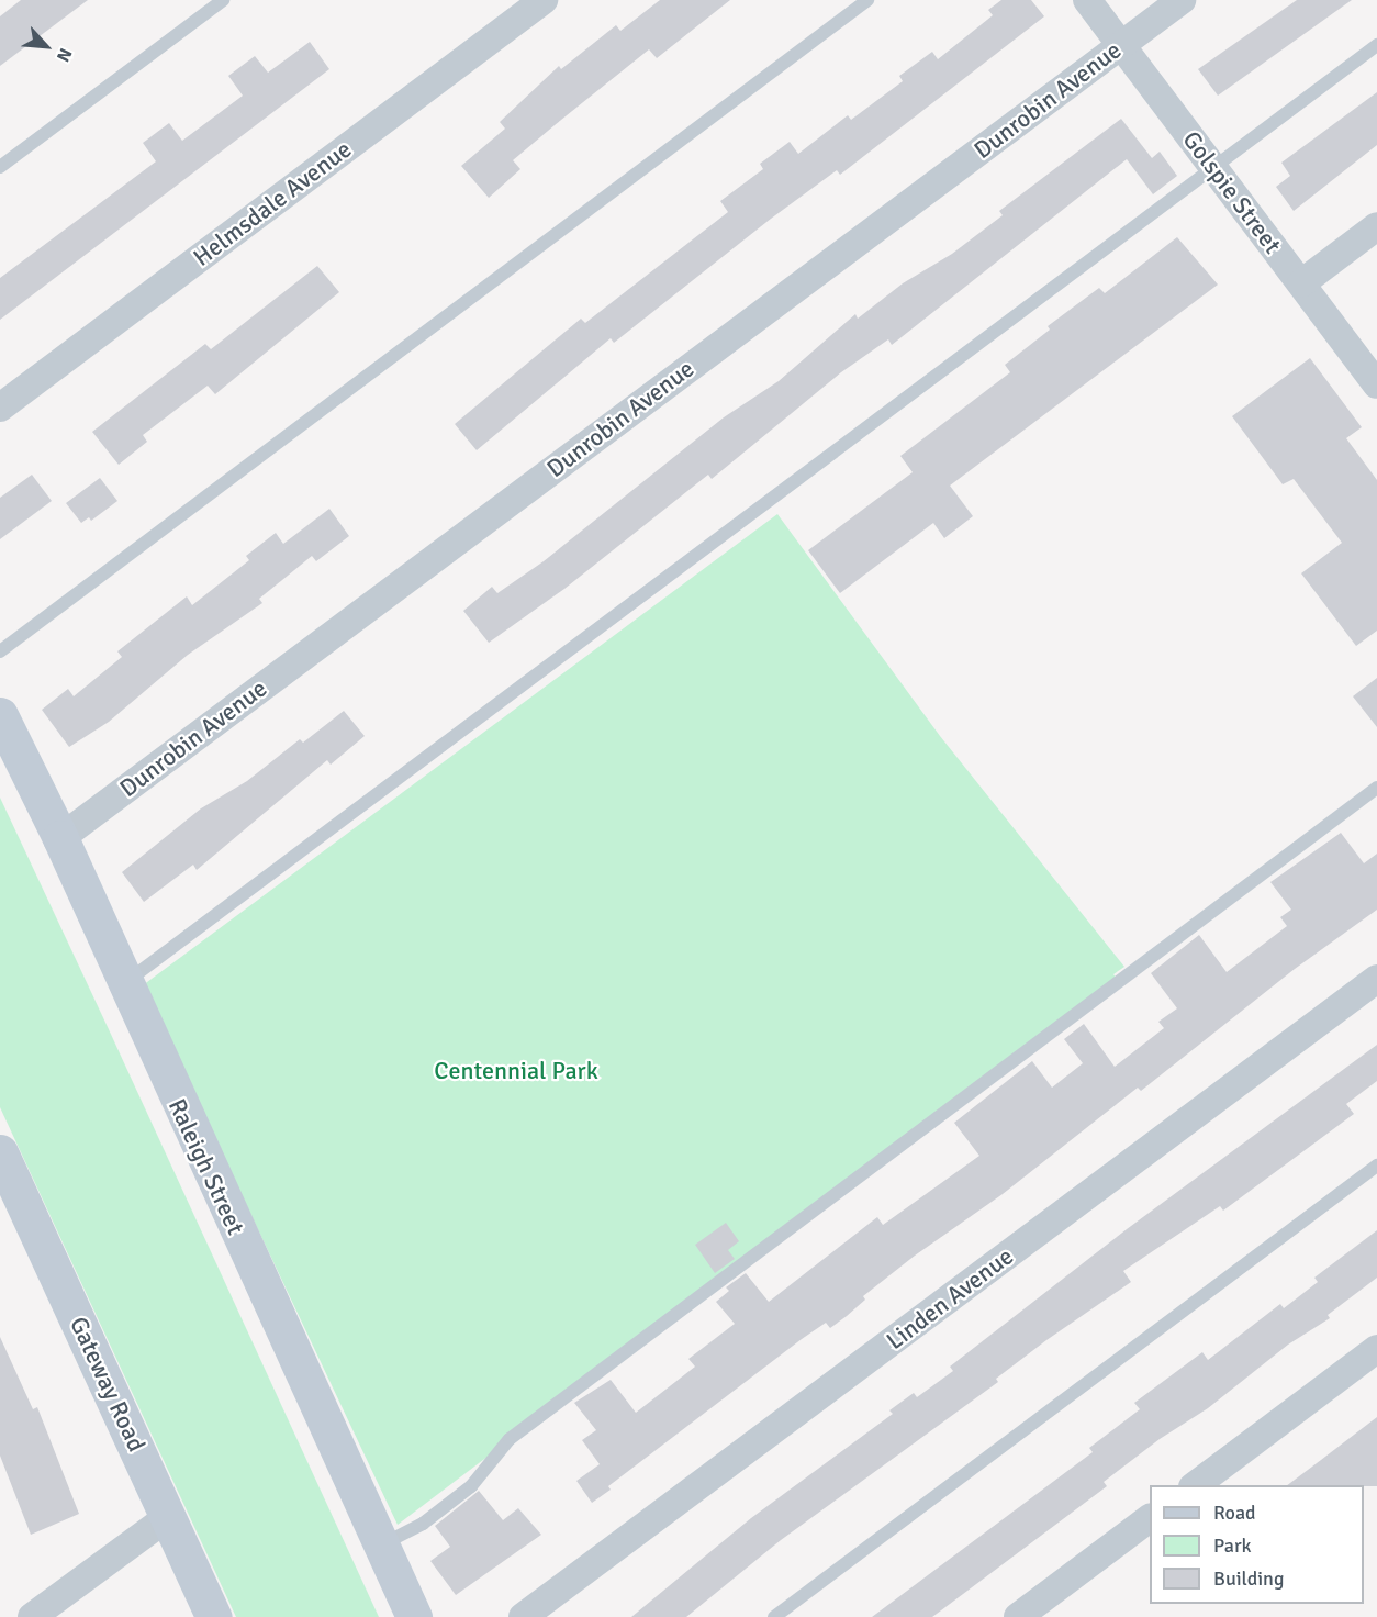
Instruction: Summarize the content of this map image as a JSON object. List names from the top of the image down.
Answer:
{
  "streets": {
    "street": [
      "Dunrobin Avenue",
      "Golspie Street",
      "Helmsdale Avenue",
      "Raleigh Street",
      "Linden Avenue",
      "Gateway Road"
    ]
  },
  "crossings": [
    ["Dunrobin Avenue", "Golspie Street"],
    ["Dunrobin Avenue", "Raleigh Street"]
  ],
  "parks": ["Centennial Park"],
  "legend": ["Road", "Park", "Building"],
  "north": "bottom right"
}
